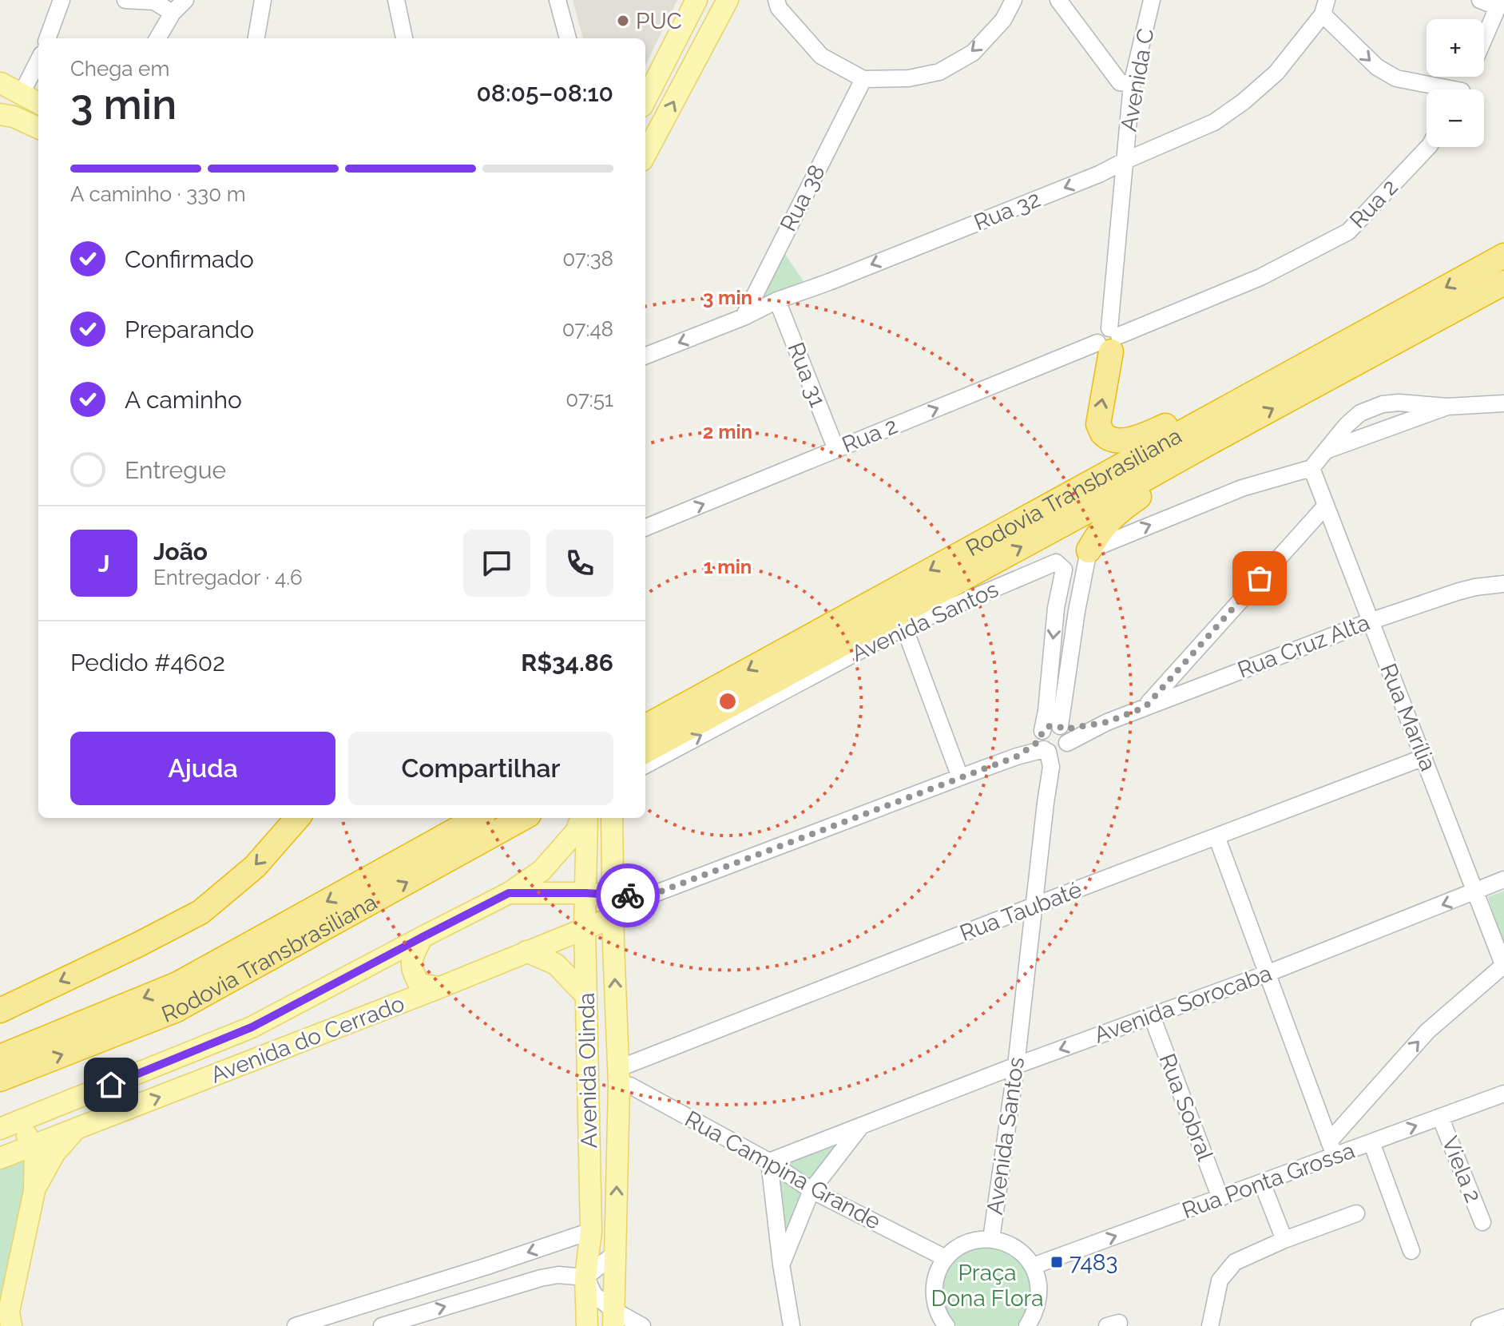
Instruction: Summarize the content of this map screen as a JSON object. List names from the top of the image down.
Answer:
{
  "streets": {
    "highway": ["Rodovia Transbrasiliana"],
    "main road": ["Avenida do Cerrado", "Avenida Olinda"],
    "street": [
      "Avenida C",
      "Rua 38",
      "Rua 2",
      "Rua 32",
      "Rua 31",
      "Avenida Santos",
      "Rua Cruz Alta",
      "Rua Marília",
      "Rua Taubaté",
      "Avenida Sorocaba",
      "Rua Sobral",
      "Viela 2",
      "Rua Campina Grande",
      "Rua Ponta Grossa"
    ]
  },
  "crossings": [
    ["Avenida C", "Rua 32"],
    ["Rua 38", "Rua 32"],
    ["Rua 2", "Rua 31"],
    ["Rua 32", "Rua 31"],
    ["Avenida Santos", "Rua Cruz Alta"],
    ["Avenida Santos", "Rua Taubaté"],
    ["Avenida Santos", "Avenida Sorocaba"],
    ["Rua Cruz Alta", "Rua Marília"],
    ["Rua Cruz Alta", "Avenida do Cerrado"],
    ["Rua Cruz Alta", "Avenida Olinda"],
    ["Rua Marília", "Rua Taubaté"],
    ["Rua Marília", "Avenida Sorocaba"],
    ["Rua Taubaté", "Avenida Olinda"],
    ["Rua Taubaté", "Rua Campina Grande"],
    ["Avenida Sorocaba", "Rua Sobral"],
    ["Avenida Sorocaba", "Rua Campina Grande"],
    ["Avenida do Cerrado", "Avenida Olinda"],
    ["Avenida Olinda", "Rua Campina Grande"],
    ["Rua Sobral", "Rua Ponta Grossa"],
    ["Viela 2", "Rua Ponta Grossa"]
  ],
  "one_way": [
    "Rua 2",
    "Rua 32",
    "Avenida Sorocaba",
    "Rua Ponta Grossa"
  ],
  "parks": ["Praça Dona Flora"],
  "places": {
    "other": ["PUC"],
    "transit": ["7483"]
  },
  "page": {
    "map_buttons": ["+", "−"],
    "heading": ["3 min", "Chega em", "08:05–08:10"],
    "panel": [
      "João",
      "Entregador · 4.6",
      "Pedido #4602",
      "R$34.86"
    ],
    "bar": "A caminho · 330 m",
    "list": [
      ["Confirmado", "07:38"],
      ["Preparando", "07:48"],
      ["A caminho", "07:51"],
      "Entregue"
    ],
    "round": "J",
    "buttons": ["Ajuda", "Compartilhar"]
  },
  "rings": ["3 min", "2 min", "1 min"]
}
